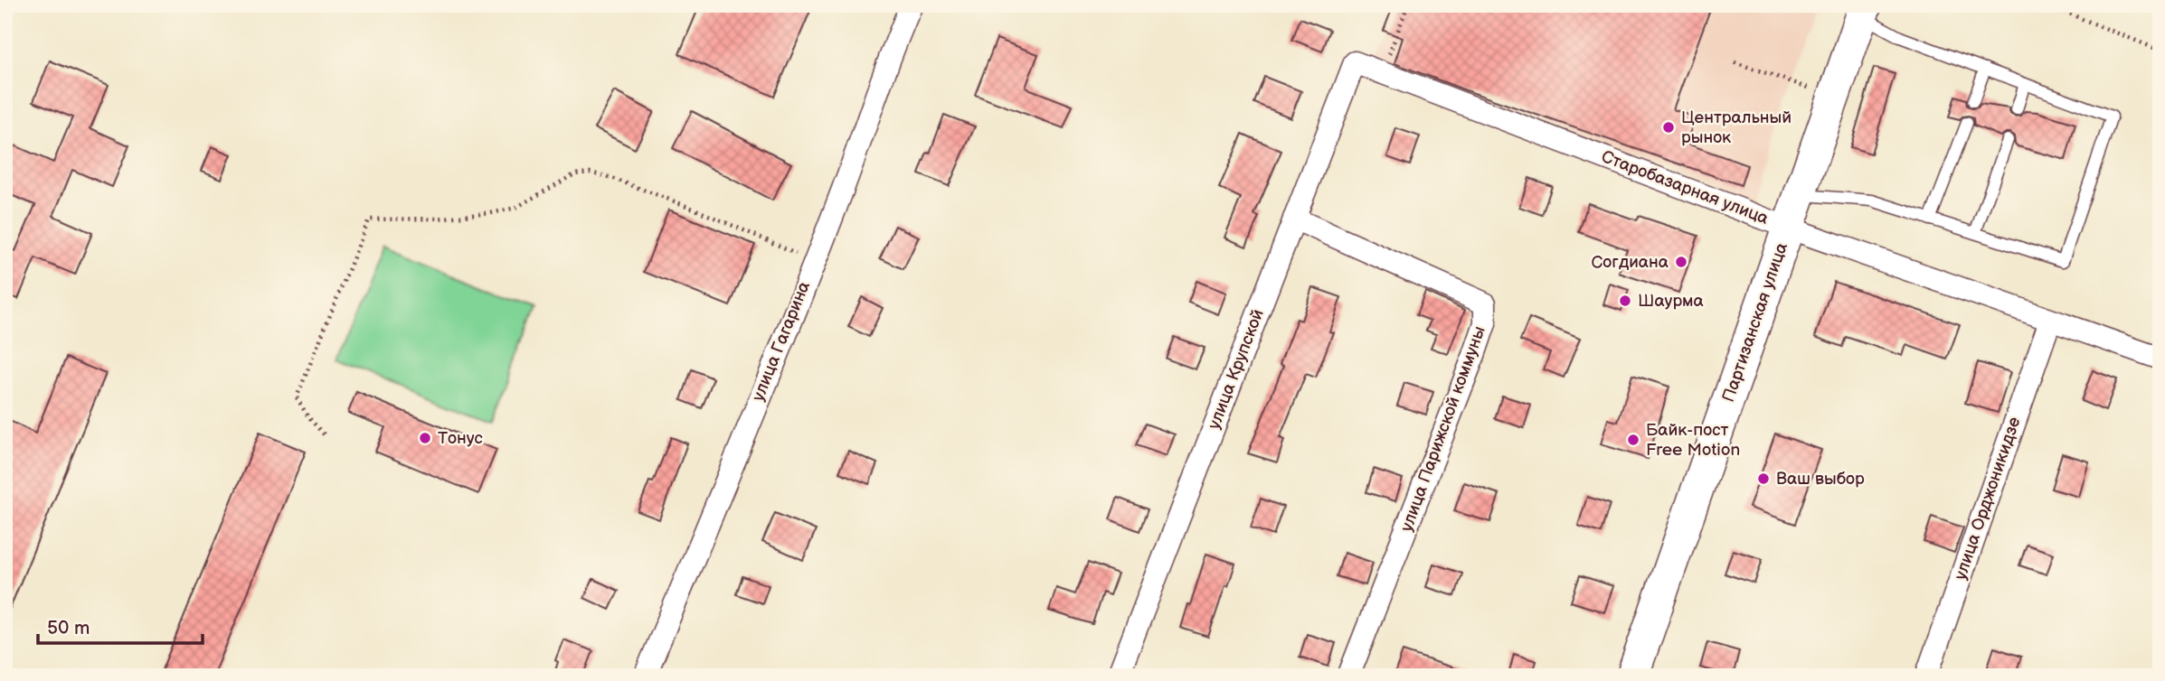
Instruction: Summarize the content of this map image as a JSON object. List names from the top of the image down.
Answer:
{
  "streets": {
    "main road": ["Партизанская улица"],
    "street": [
      "Старобазарная улица",
      "улица Гагарина",
      "улица Крупской",
      "улица Парижской коммуны",
      "улица Орджоникидзе"
    ]
  },
  "crossings": [
    ["Старобазарная улица", "Партизанская улица"],
    ["Старобазарная улица", "улица Крупской"],
    ["Старобазарная улица", "улица Орджоникидзе"],
    ["улица Крупской", "улица Парижской коммуны"]
  ],
  "places": [
    "Центральный рынок",
    "Согдиана",
    "Шаурма",
    "Тонус",
    "Байк-пост Free Motion",
    "Ваш выбор"
  ],
  "scale_bar": "50 m"
}
